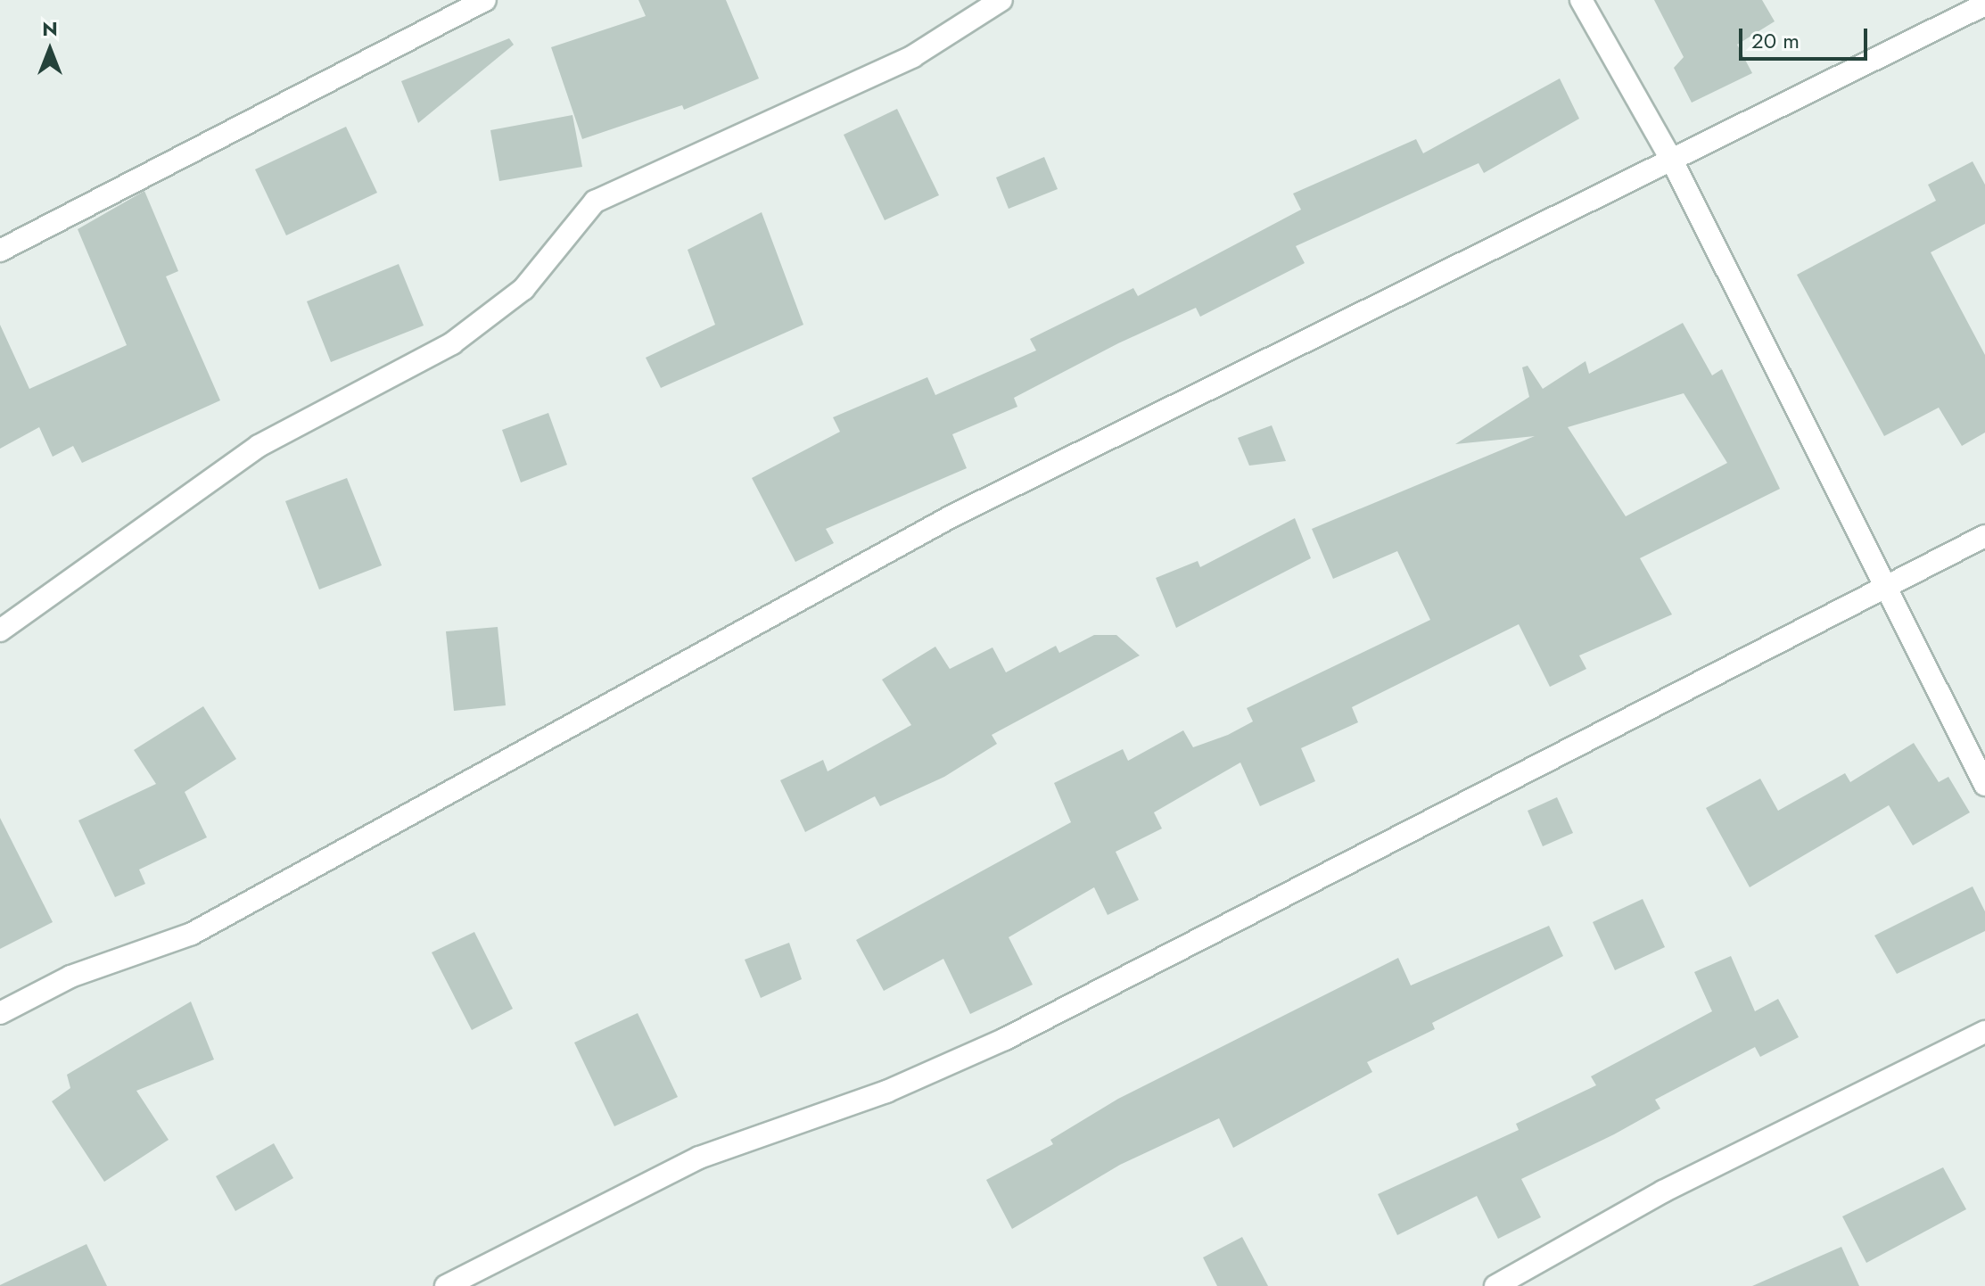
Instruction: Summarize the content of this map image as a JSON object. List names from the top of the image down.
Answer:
{
  "scale_bar": "20 m",
  "north": "top"
}
